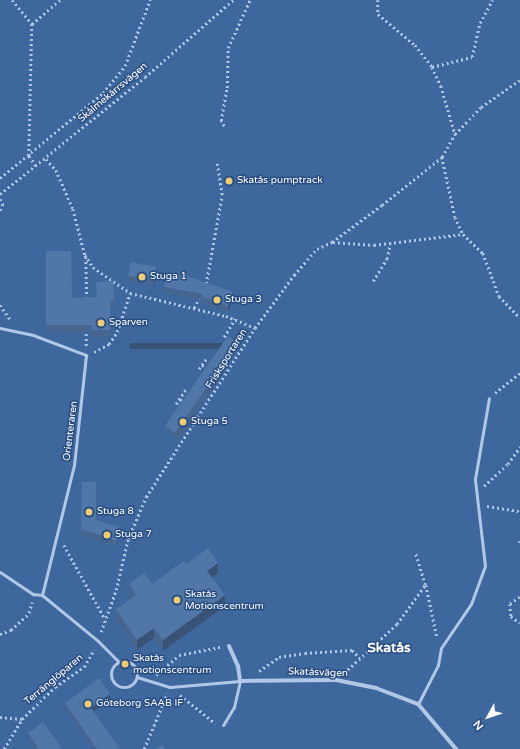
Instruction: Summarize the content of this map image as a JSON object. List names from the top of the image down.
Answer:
{
  "streets": {
    "street": ["Skatåsvägen"],
    "lane": ["Orienteraren"],
    "path": ["Skålmekärrsvägen", "Frisksportaren", "Terränglöparen"]
  },
  "crossings": [
    ["Skålmekärrsvägen", "Frisksportaren"],
    ["Frisksportaren", "Terränglöparen"]
  ],
  "districts": ["Skatås"],
  "places": [
    "Skatås pumptrack",
    "Stuga 1",
    "Stuga 3",
    "Sparven",
    "Stuga 5",
    "Stuga 8",
    "Stuga 7",
    "Skatås Motionscentrum",
    "Skatås motionscentrum",
    "Göteborg SAAB IF"
  ],
  "north": "bottom left"
}
